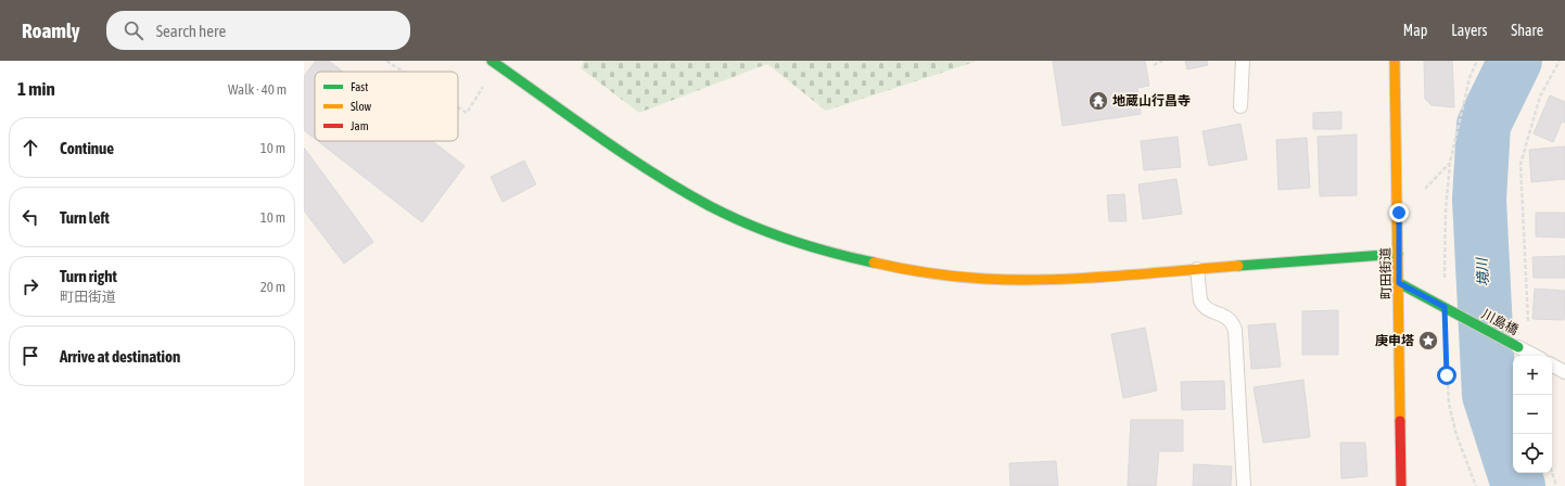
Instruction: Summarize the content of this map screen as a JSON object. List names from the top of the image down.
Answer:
{
  "streets": {
    "street": ["町田街道", "川島橋"]
  },
  "crossings": [
    ["町田街道", "川島橋"]
  ],
  "water": ["境川"],
  "places": {
    "temple": ["地蔵山行昌寺"],
    "place": ["庚申塔"]
  },
  "legend": ["Fast", "Slow", "Jam"],
  "page": {
    "header": "Roamly",
    "search": "Search here",
    "nav": ["Map", "Layers", "Share"],
    "heading": ["1 min", "Walk · 40 m"],
    "list": [
      ["Continue", "10 m"],
      ["Turn left", "10 m"],
      ["Turn right", "町田街道", "20 m"],
      "Arrive at destination"
    ],
    "map_buttons": ["+", "−"]
  }
}
